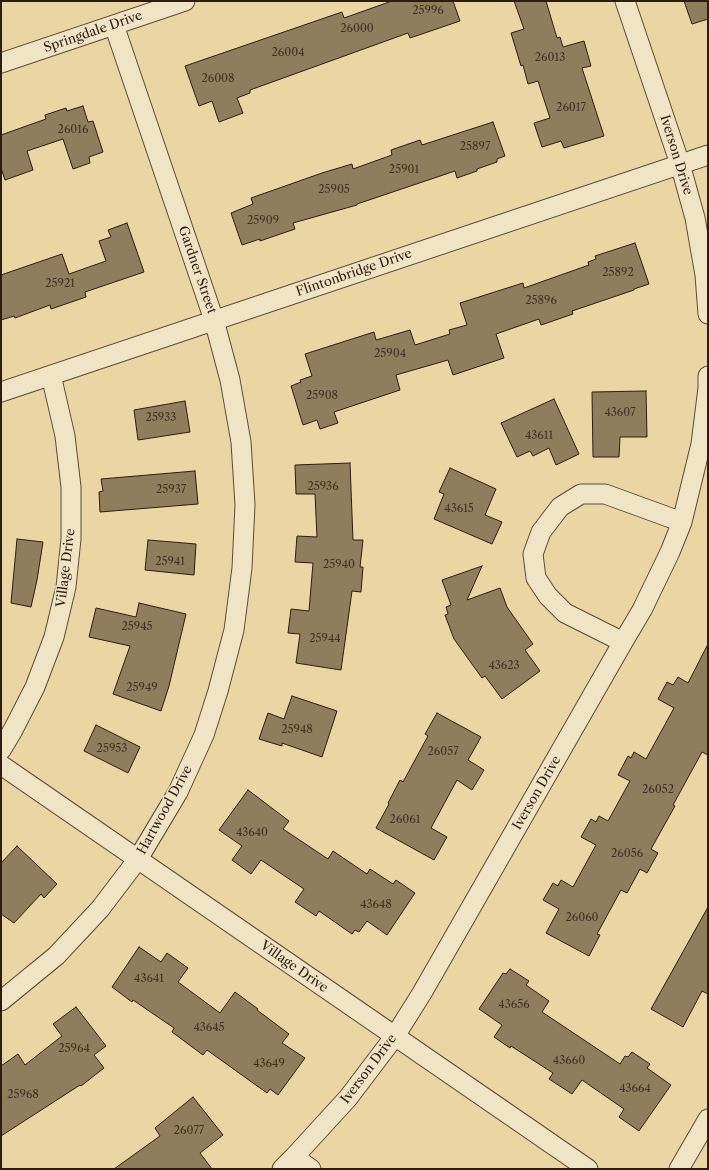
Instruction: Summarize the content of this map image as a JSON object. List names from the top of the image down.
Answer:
{
  "streets": {
    "street": [
      "Springdale Drive",
      "Iverson Drive",
      "Gardner Street",
      "Flintonbridge Drive",
      "Village Drive",
      "Hartwood Drive"
    ]
  },
  "crossings": [
    ["Springdale Drive", "Gardner Street"],
    ["Iverson Drive", "Flintonbridge Drive"],
    ["Iverson Drive", "Village Drive"],
    ["Gardner Street", "Flintonbridge Drive"],
    ["Gardner Street", "Hartwood Drive"],
    ["Flintonbridge Drive", "Village Drive"],
    ["Village Drive", "Hartwood Drive"]
  ],
  "house_numbers": [
    "25996",
    "26000",
    "26004",
    "26013",
    "26008",
    "26017",
    "26016",
    "25897",
    "25901",
    "25905",
    "25909",
    "25892",
    "25921",
    "25896",
    "25904",
    "25908",
    "43607",
    "25933",
    "43611",
    "25936",
    "25937",
    "43615",
    "25941",
    "25940",
    "25945",
    "25944",
    "43623",
    "25949",
    "25948",
    "25953",
    "26057",
    "26052",
    "26061",
    "43640",
    "26056",
    "43648",
    "26060",
    "43641",
    "43656",
    "43645",
    "25964",
    "43660",
    "43649",
    "43664",
    "25968",
    "26077"
  ]
}
